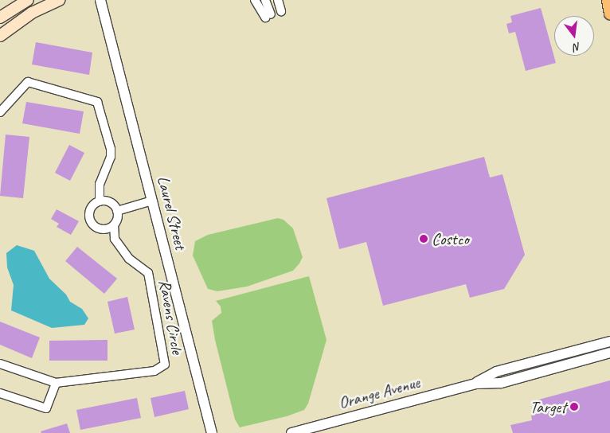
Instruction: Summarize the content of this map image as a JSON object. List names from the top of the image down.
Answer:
{
  "streets": {
    "street": ["Laurel Street", "Ravens Circle", "Orange Avenue"]
  },
  "places": ["Costco", "Target"],
  "north": "bottom"
}
